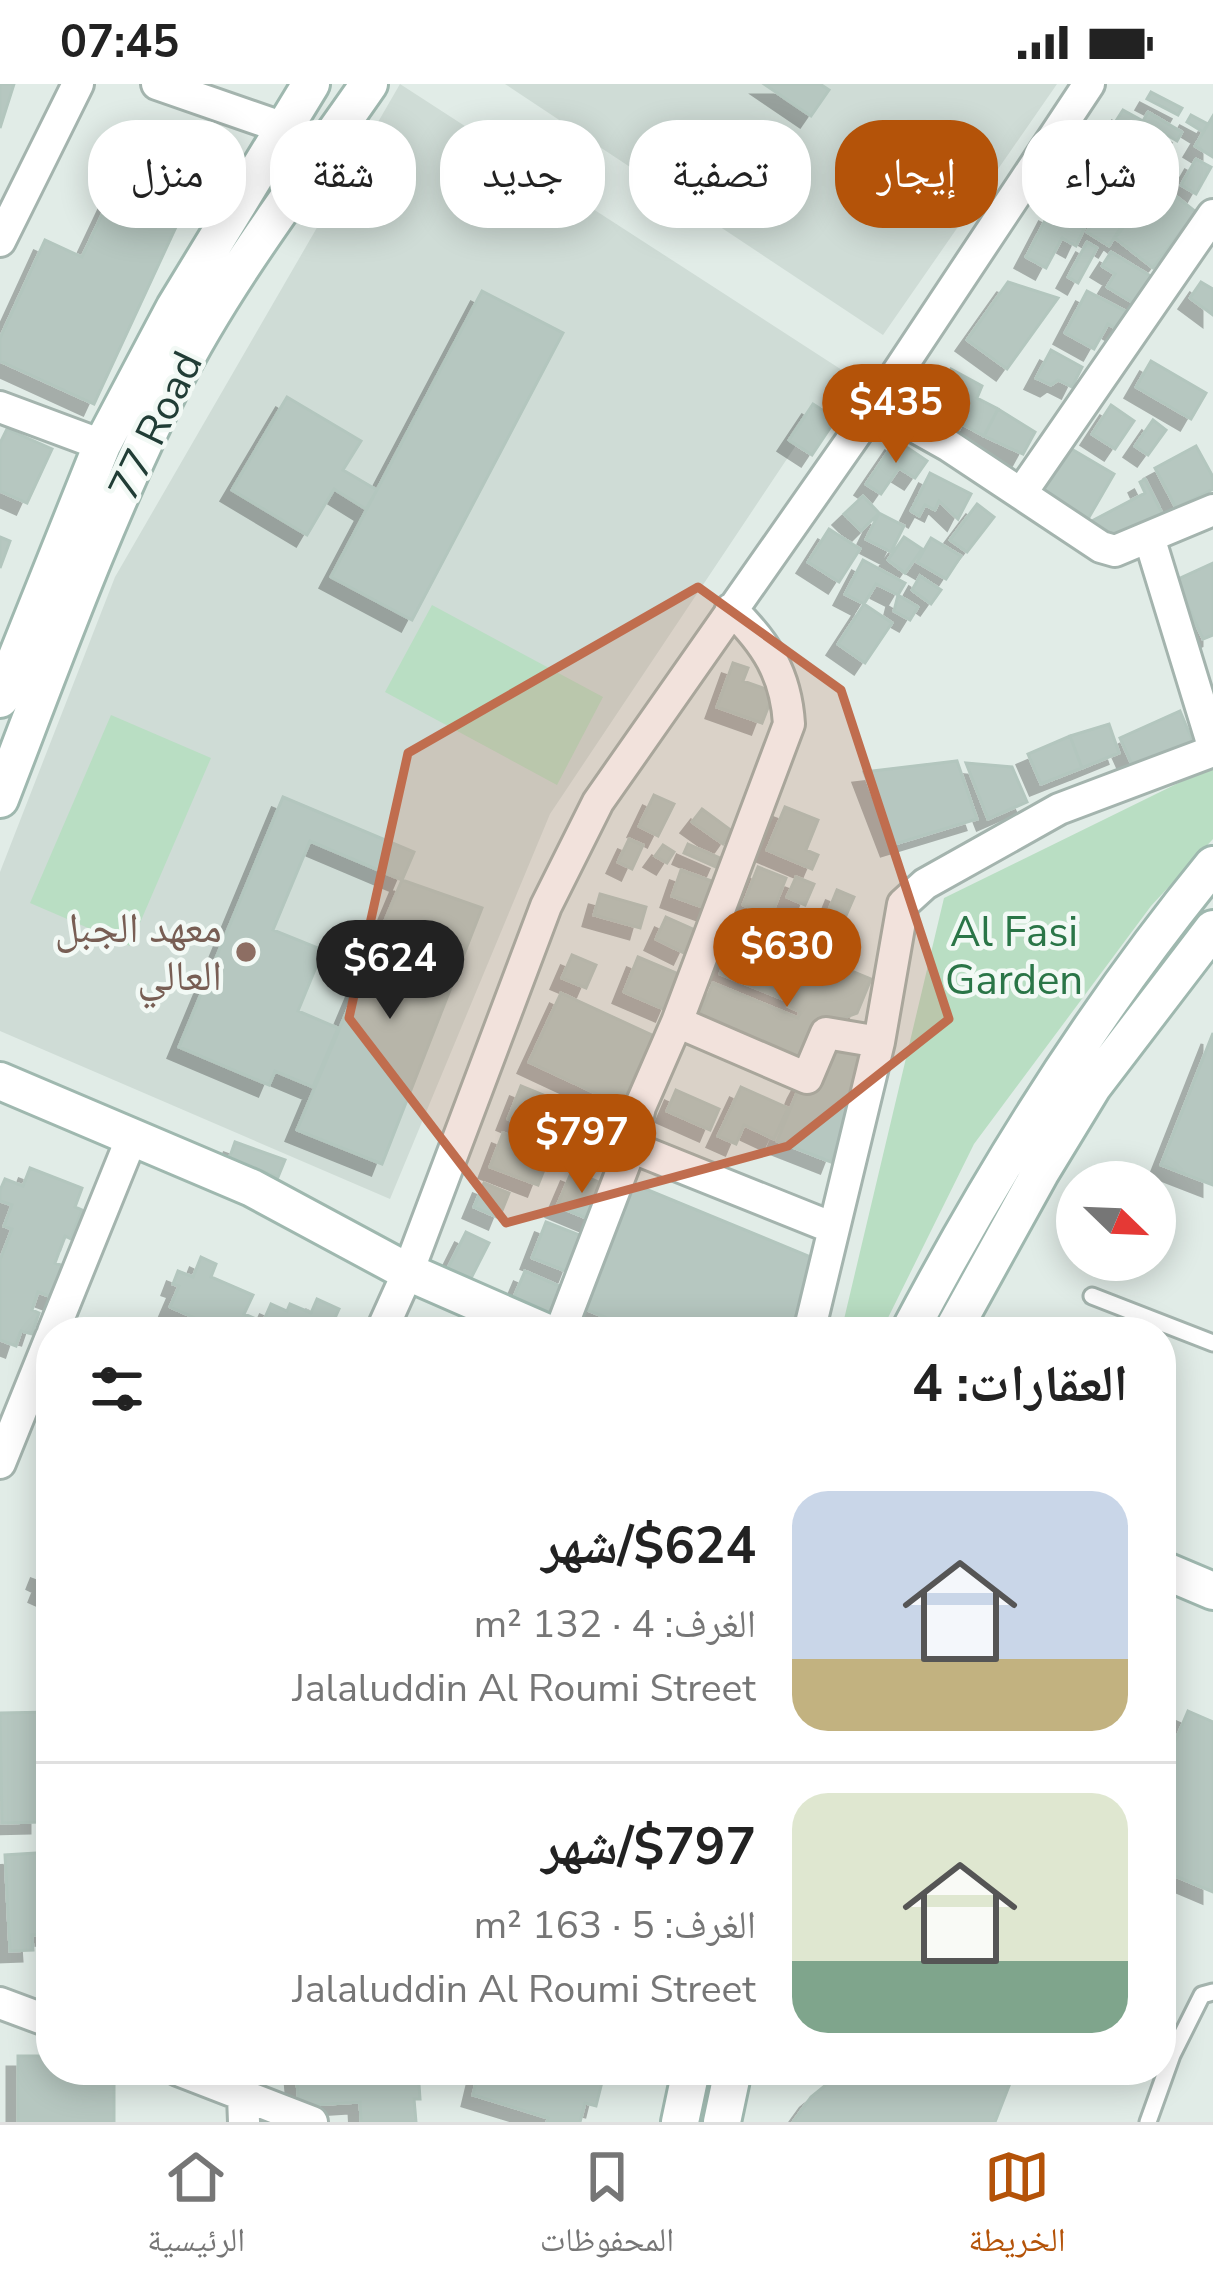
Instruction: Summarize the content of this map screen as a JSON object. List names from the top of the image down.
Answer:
{
  "streets": {
    "main road": ["77 Road"]
  },
  "parks": ["Al Fasi Garden"],
  "places": ["معهد الجبل العالي"],
  "north": "bottom right",
  "page": {
    "status": "07:45",
    "chip": [
      "شراء",
      "إيجار",
      "تصفية",
      "جديد",
      "شقة",
      "منزل"
    ],
    "price": [
      "$435",
      "$630",
      "$624",
      "$797"
    ],
    "heading": "العقارات: 4",
    "list": [
      {
        "name": "$624/شهر",
        "note": "الغرف: 4 · 132 m² · Jalaluddin Al Roumi Street"
      },
      {
        "name": "$797/شهر",
        "note": "الغرف: 5 · 163 m² · Jalaluddin Al Roumi Street"
      }
    ],
    "tabs": ["الخريطة", "المحفوظات", "الرئيسية"]
  }
}
